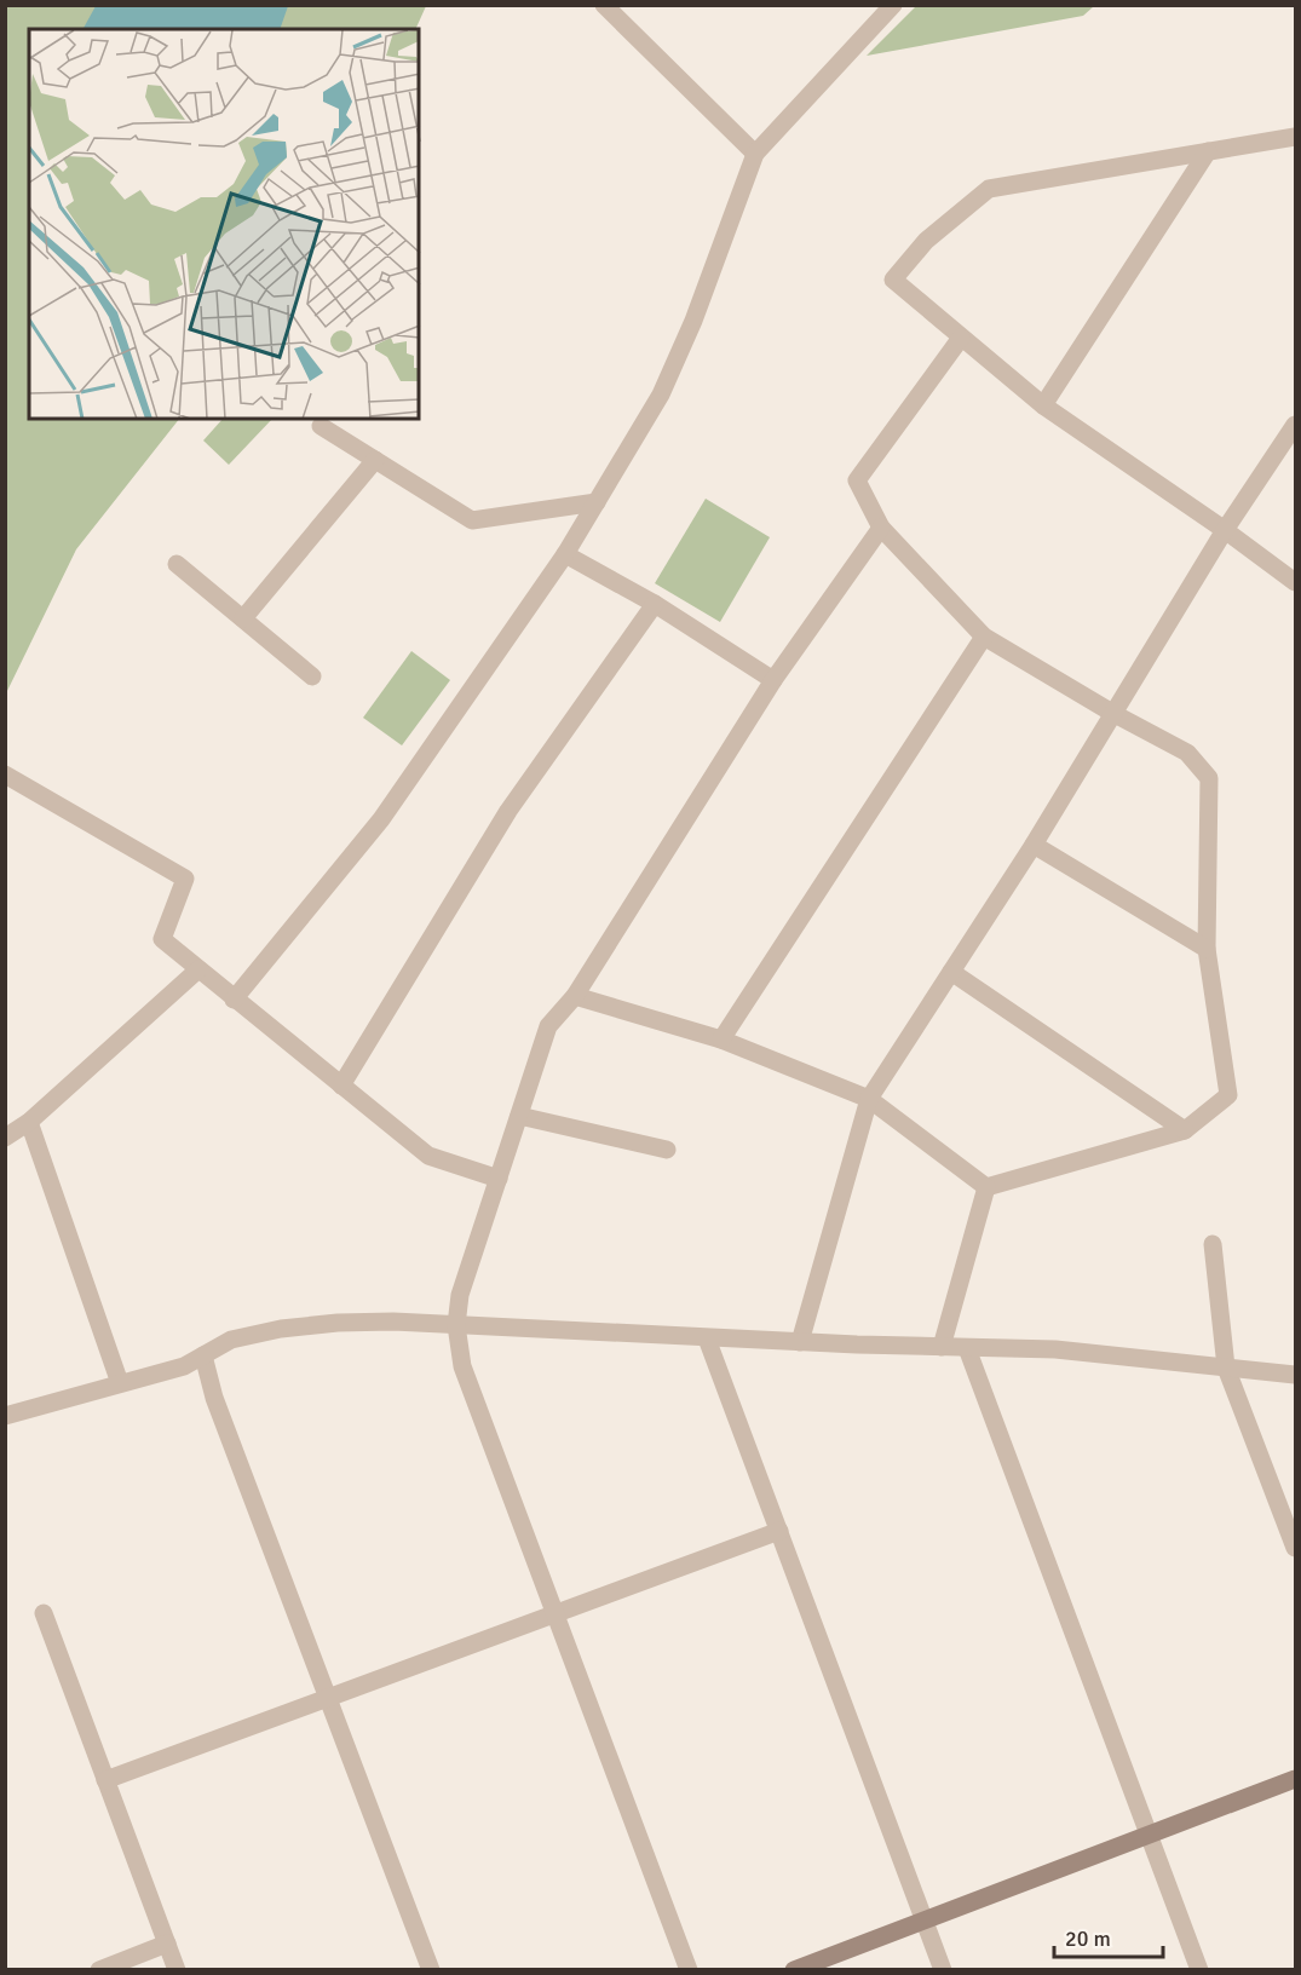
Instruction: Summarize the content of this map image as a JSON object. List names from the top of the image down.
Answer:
{
  "scale_bar": "20 m"
}
